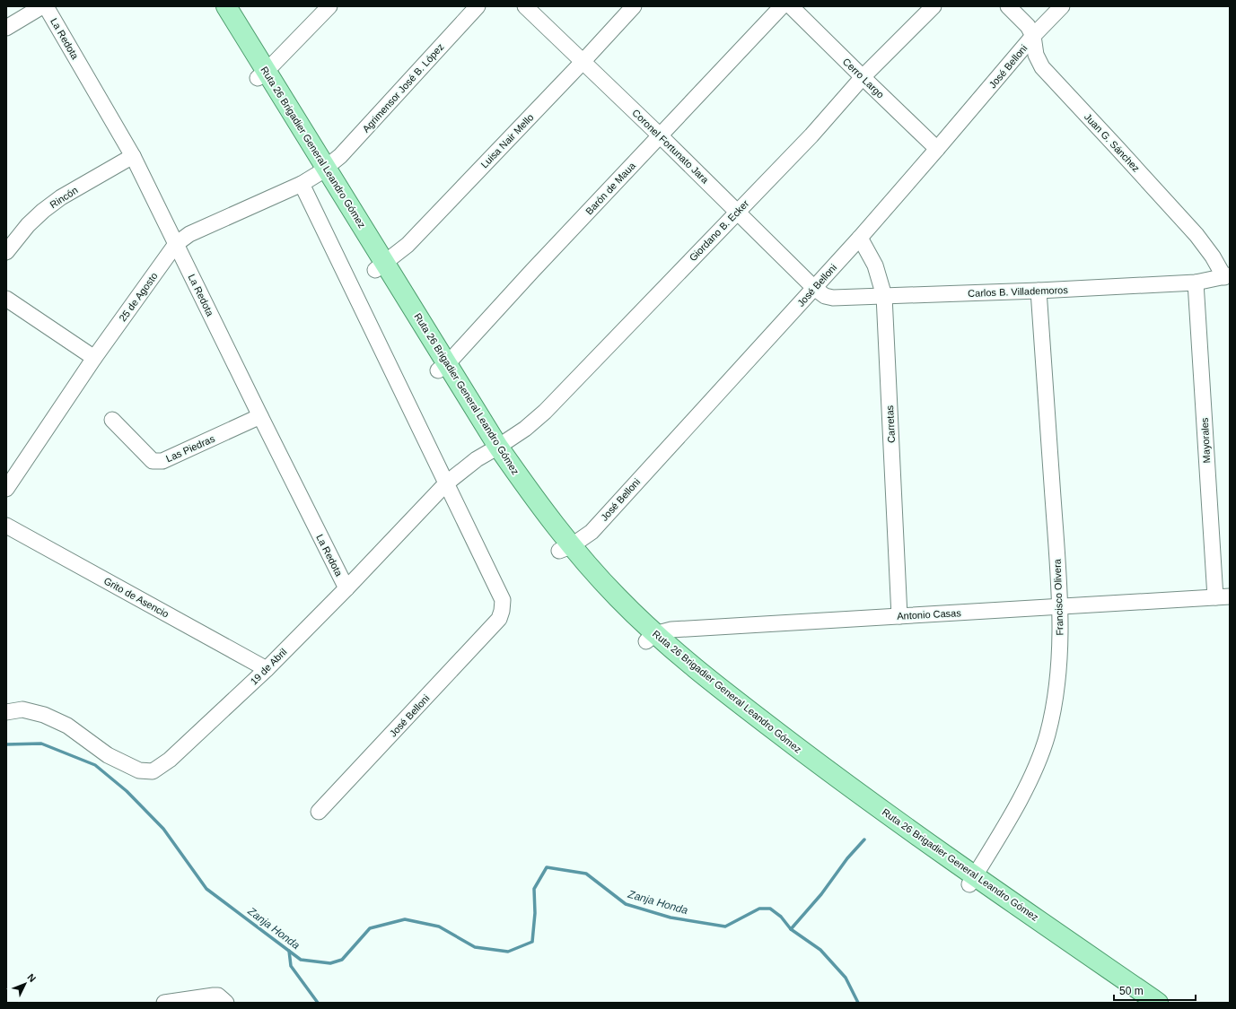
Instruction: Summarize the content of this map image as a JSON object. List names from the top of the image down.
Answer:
{
  "streets": {
    "main road": ["Ruta 26 Brigadier General Leandro Gómez"],
    "street": [
      "La Redota",
      "José Belloni",
      "Cerro Largo",
      "Agrimensor José B. López",
      "Luisa Nair Mello",
      "Juan G. Sánchez",
      "Coronel Fortunato Jara",
      "Barón de Maua",
      "Rincón",
      "Giordano B. Ecker",
      "Carlos B. Villademoros",
      "25 de Agosto",
      "Carretas",
      "Mayorales",
      "Las Piedras",
      "Grito de Asencio",
      "Francisco Olivera",
      "Antonio Casas",
      "19 de Abril"
    ]
  },
  "crossings": [
    ["La Redota", "Rincón"],
    ["La Redota", "25 de Agosto"],
    ["La Redota", "Las Piedras"],
    ["La Redota", "19 de Abril"],
    ["José Belloni", "Cerro Largo"],
    ["José Belloni", "Juan G. Sánchez"],
    ["José Belloni", "Coronel Fortunato Jara"],
    ["José Belloni", "Ruta 26 Brigadier General Leandro Gómez"],
    ["José Belloni", "Carlos B. Villademoros"],
    ["José Belloni", "Carretas"],
    ["José Belloni", "19 de Abril"],
    ["Cerro Largo", "Giordano B. Ecker"],
    ["Agrimensor José B. López", "Ruta 26 Brigadier General Leandro Gómez"],
    ["Agrimensor José B. López", "25 de Agosto"],
    ["Luisa Nair Mello", "Coronel Fortunato Jara"],
    ["Luisa Nair Mello", "Ruta 26 Brigadier General Leandro Gómez"],
    ["Juan G. Sánchez", "Carlos B. Villademoros"],
    ["Coronel Fortunato Jara", "Barón de Maua"],
    ["Coronel Fortunato Jara", "Giordano B. Ecker"],
    ["Coronel Fortunato Jara", "Carlos B. Villademoros"],
    ["Ruta 26 Brigadier General Leandro Gómez", "Barón de Maua"],
    ["Ruta 26 Brigadier General Leandro Gómez", "Giordano B. Ecker"],
    ["Ruta 26 Brigadier General Leandro Gómez", "25 de Agosto"],
    ["Ruta 26 Brigadier General Leandro Gómez", "Francisco Olivera"],
    ["Ruta 26 Brigadier General Leandro Gómez", "Antonio Casas"],
    ["Ruta 26 Brigadier General Leandro Gómez", "19 de Abril"],
    ["Giordano B. Ecker", "19 de Abril"],
    ["Carlos B. Villademoros", "Carretas"],
    ["Carlos B. Villademoros", "Mayorales"],
    ["Carlos B. Villademoros", "Francisco Olivera"],
    ["Carretas", "Antonio Casas"],
    ["Mayorales", "Antonio Casas"],
    ["Grito de Asencio", "19 de Abril"],
    ["Francisco Olivera", "Antonio Casas"]
  ],
  "water": ["Zanja Honda"],
  "scale_bar": "50 m",
  "north": "top right"
}
